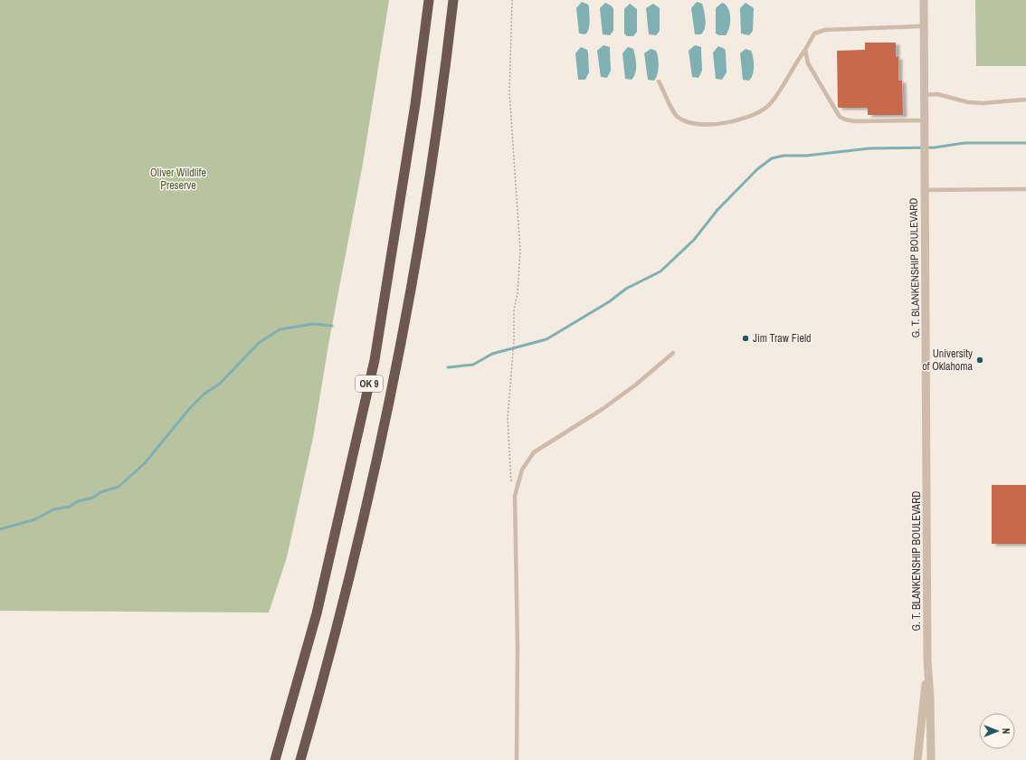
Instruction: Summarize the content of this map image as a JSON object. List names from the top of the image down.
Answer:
{
  "streets": {
    "highway": ["OK 9"],
    "street": ["G. T. BLANKENSHIP BOULEVARD"]
  },
  "parks": ["Oliver Wildlife Preserve"],
  "places": ["Jim Traw Field", "University of Oklahoma"],
  "north": "right"
}
